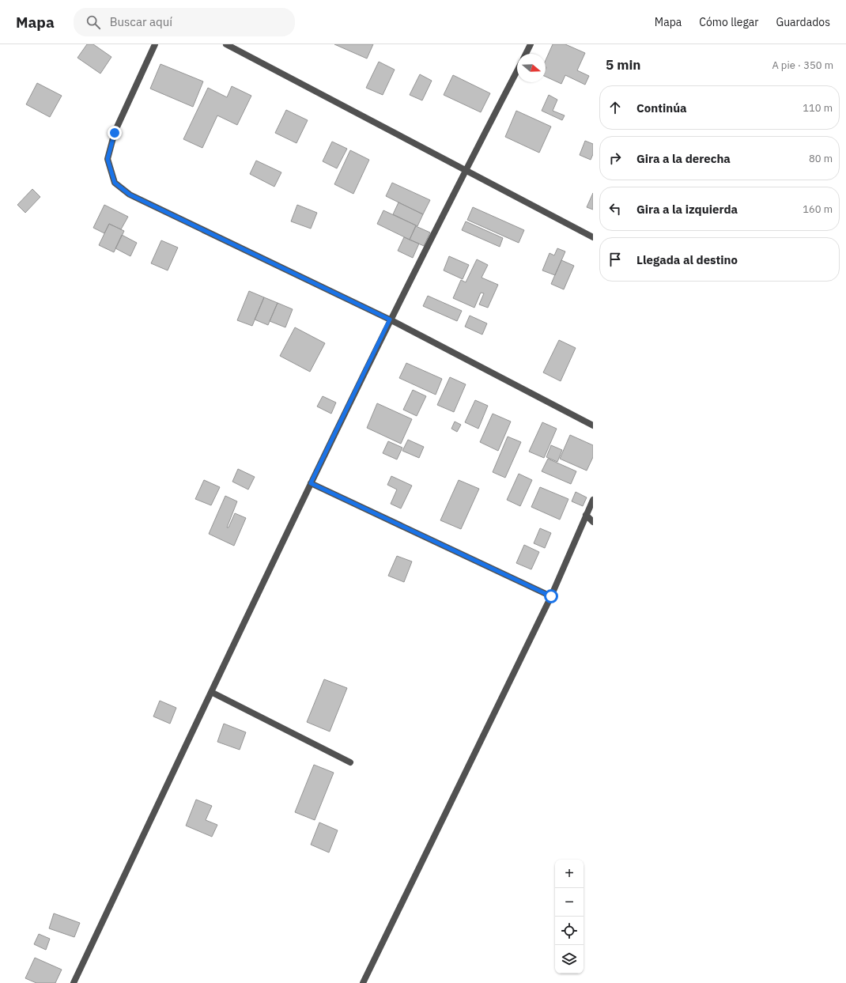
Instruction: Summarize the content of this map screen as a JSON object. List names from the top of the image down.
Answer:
{
  "north": "right",
  "page": {
    "header": "Mapa",
    "search": "Buscar aquí",
    "nav": ["Mapa", "Cómo llegar", "Guardados"],
    "heading": ["5 min", "A pie · 350 m"],
    "list": [
      ["Continúa", "110 m"],
      ["Gira a la derecha", "80 m"],
      ["Gira a la izquierda", "160 m"],
      "Llegada al destino"
    ],
    "map_buttons": ["+", "−"]
  }
}
